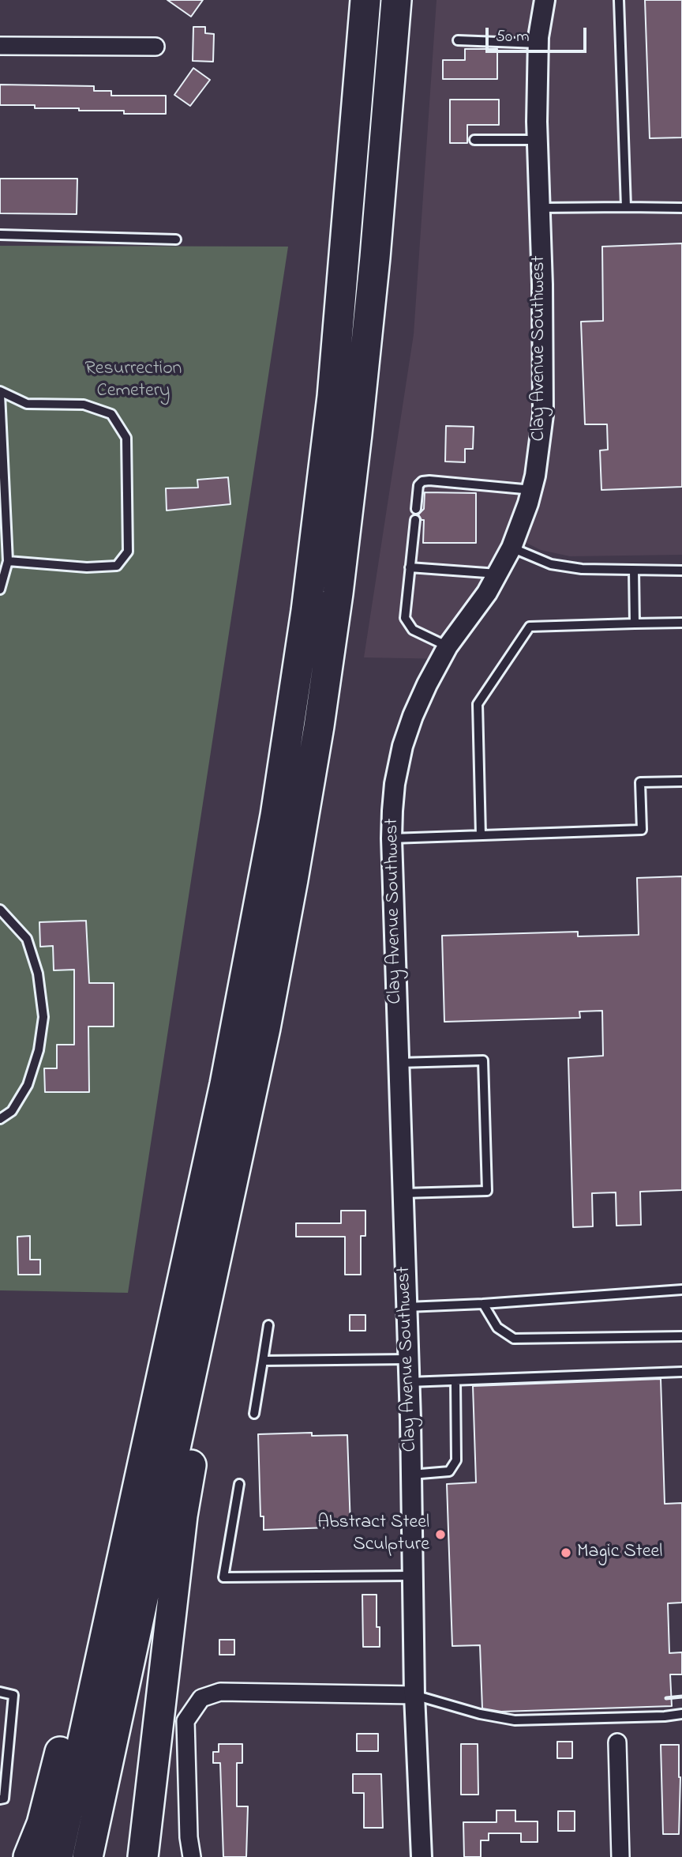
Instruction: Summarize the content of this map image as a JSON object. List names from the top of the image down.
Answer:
{
  "streets": {
    "street": ["Clay Avenue Southwest"]
  },
  "parks": ["Resurrection Cemetery"],
  "places": ["Abstract Steel Sculpture", "Magic Steel"],
  "scale_bar": "50 m"
}
